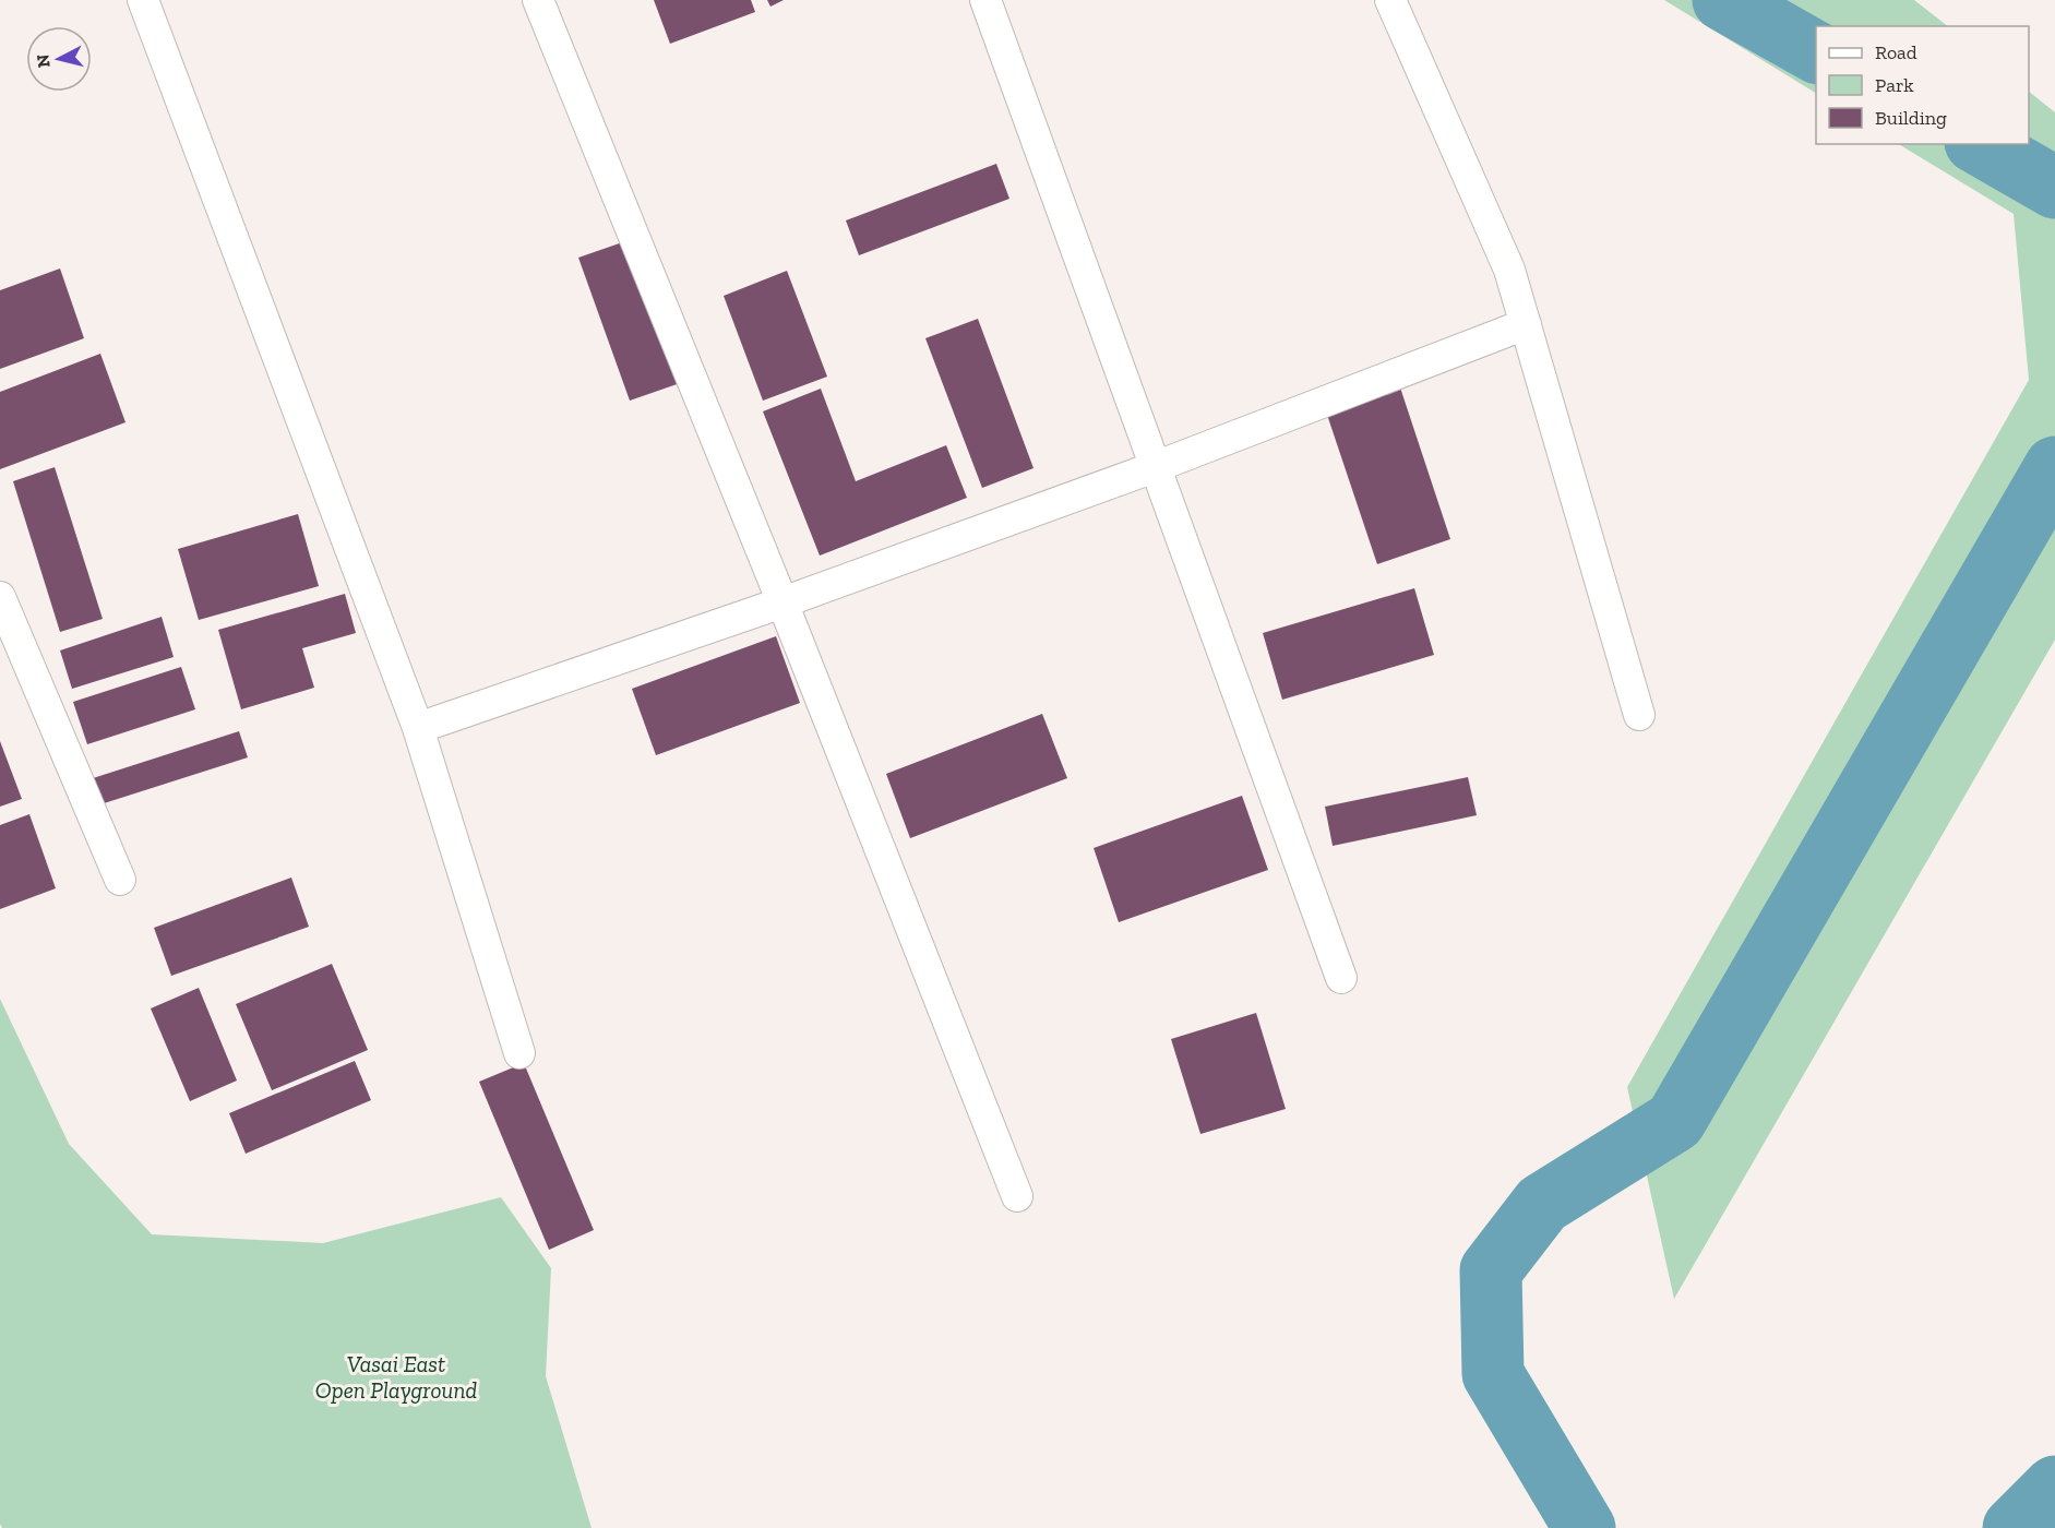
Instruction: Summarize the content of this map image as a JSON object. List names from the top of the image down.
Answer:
{
  "parks": ["Vasai East Open Playground"],
  "legend": ["Road", "Park", "Building"],
  "north": "left"
}
